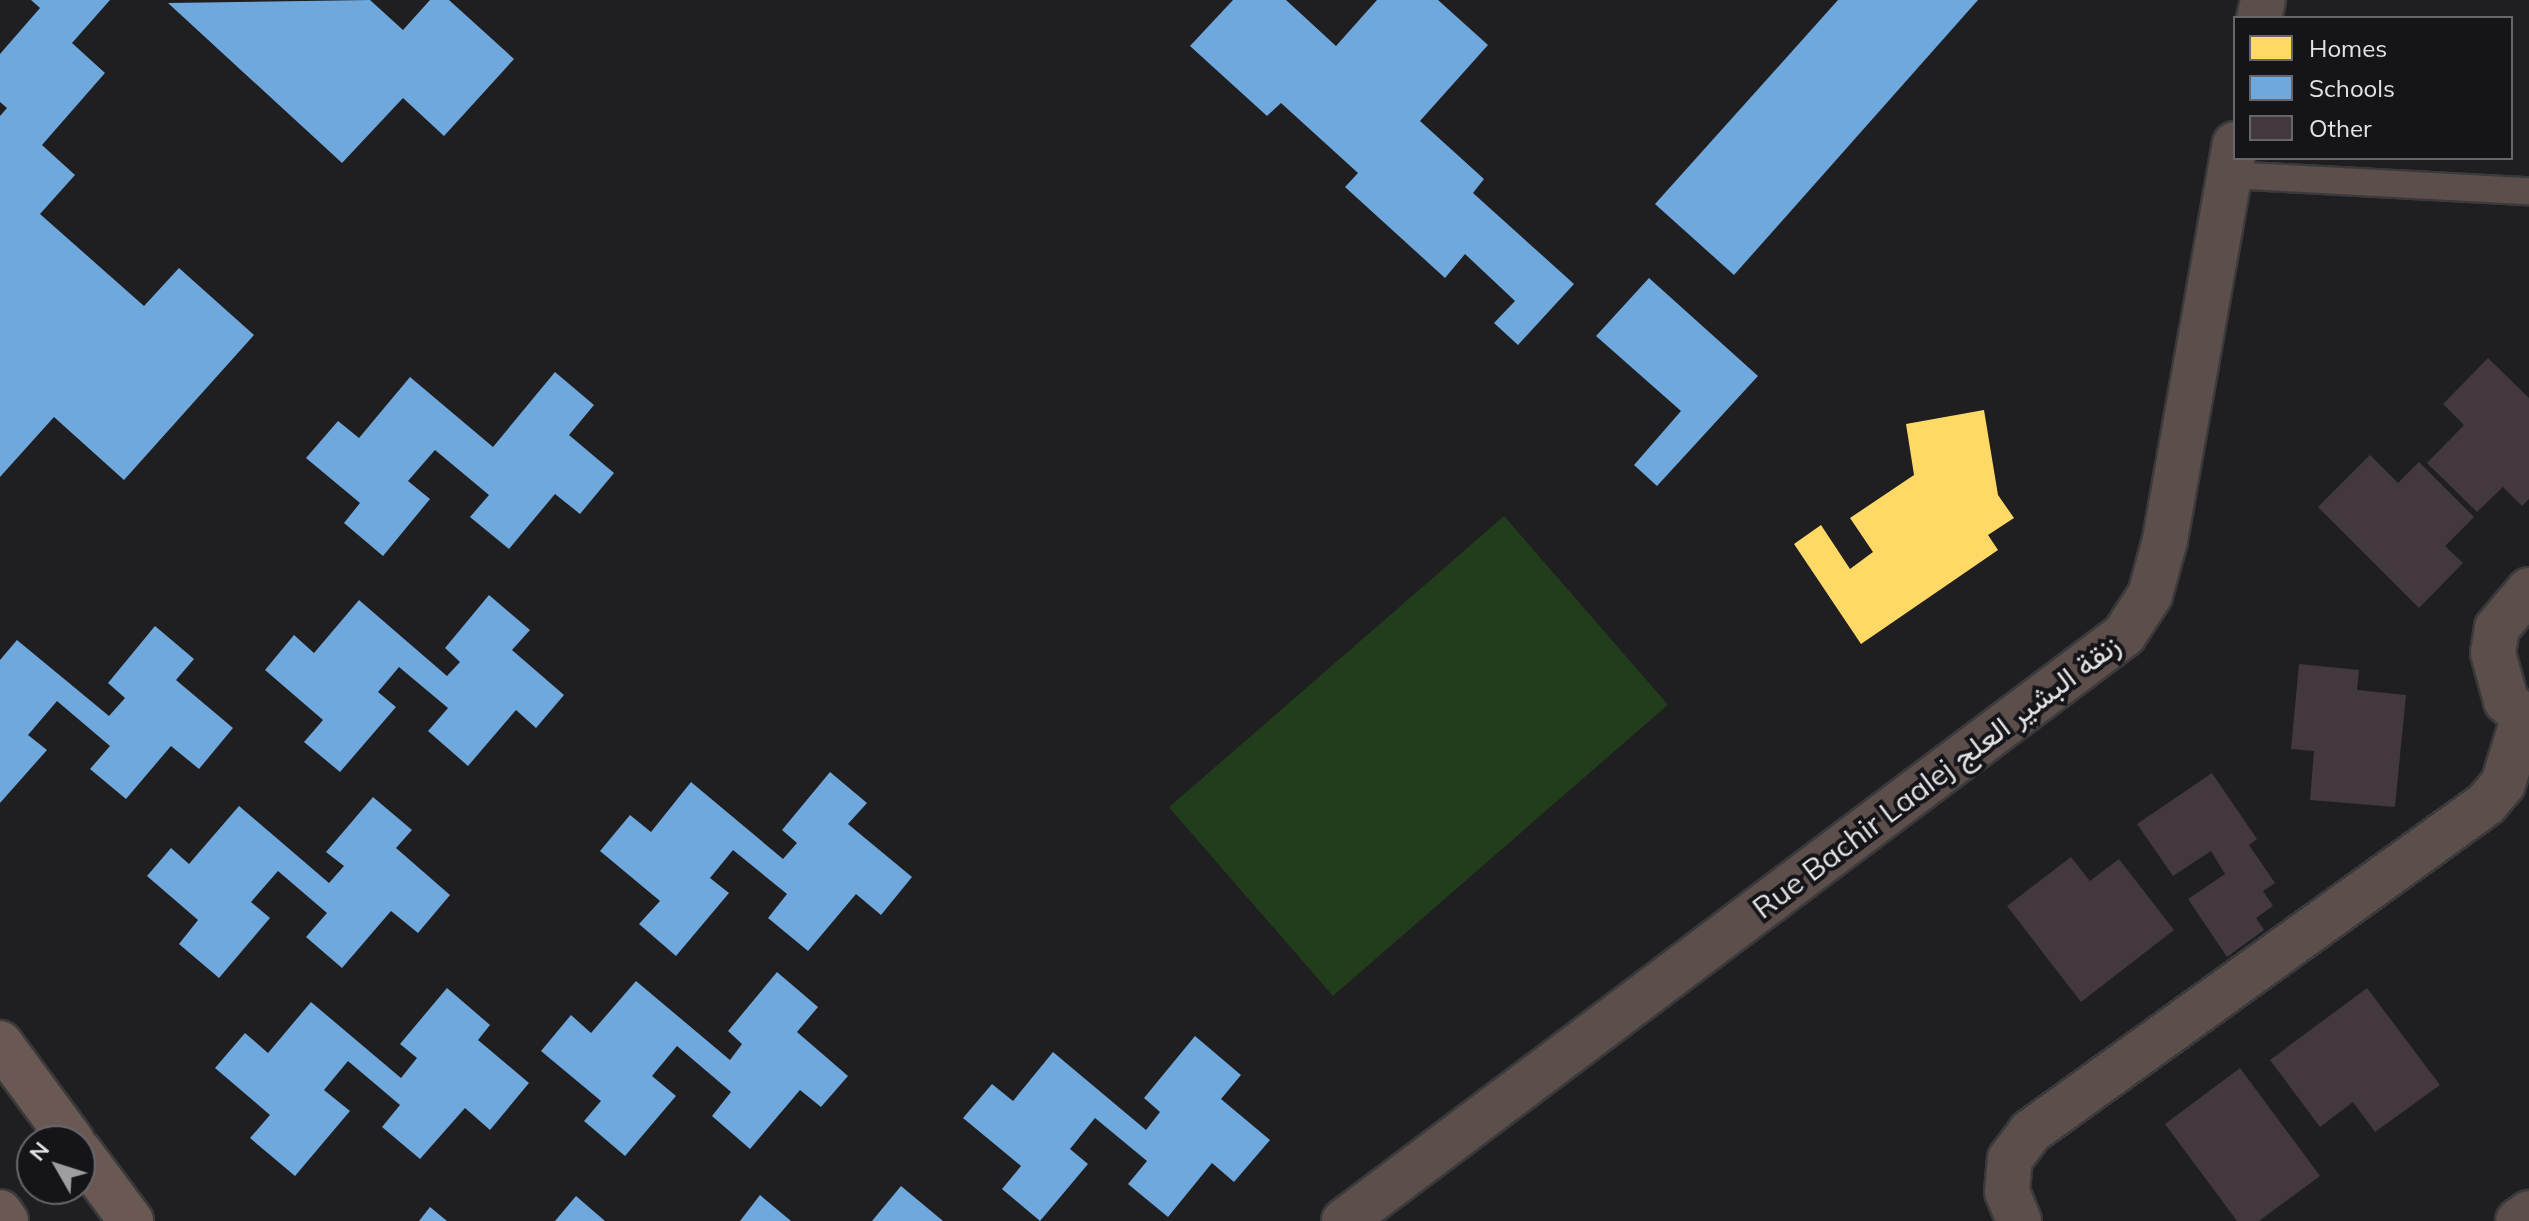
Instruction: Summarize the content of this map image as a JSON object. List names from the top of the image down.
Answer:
{
  "streets": {
    "street": ["Rue Bachir Laalej زنقة البشير العلج"]
  },
  "legend": ["Homes", "Schools", "Other"],
  "north": "top left"
}
